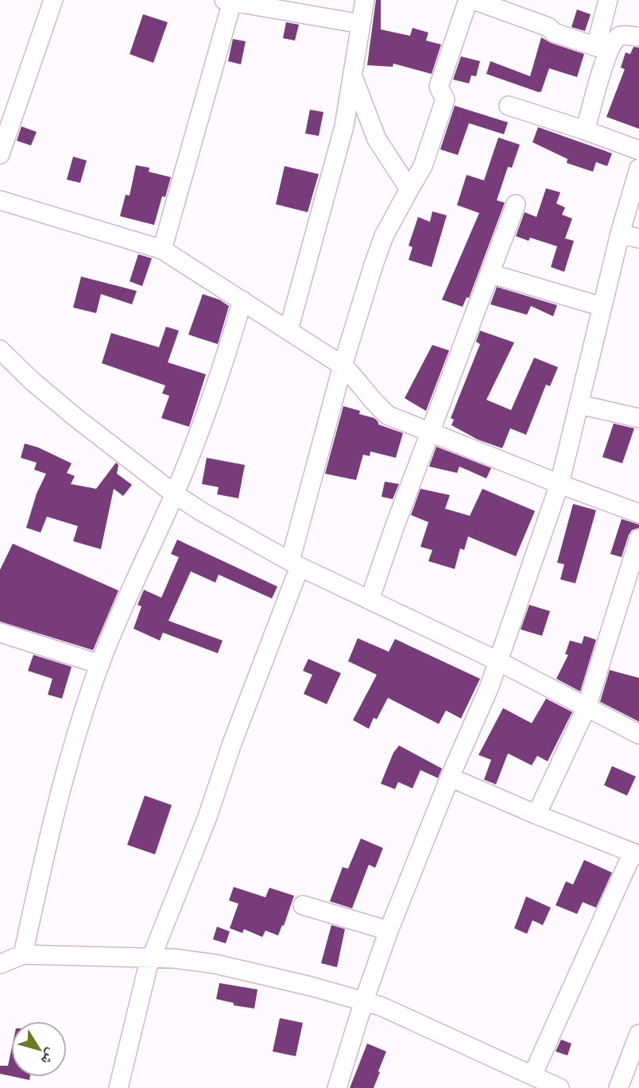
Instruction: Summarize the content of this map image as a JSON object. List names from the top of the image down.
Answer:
{
  "north": "bottom right"
}
